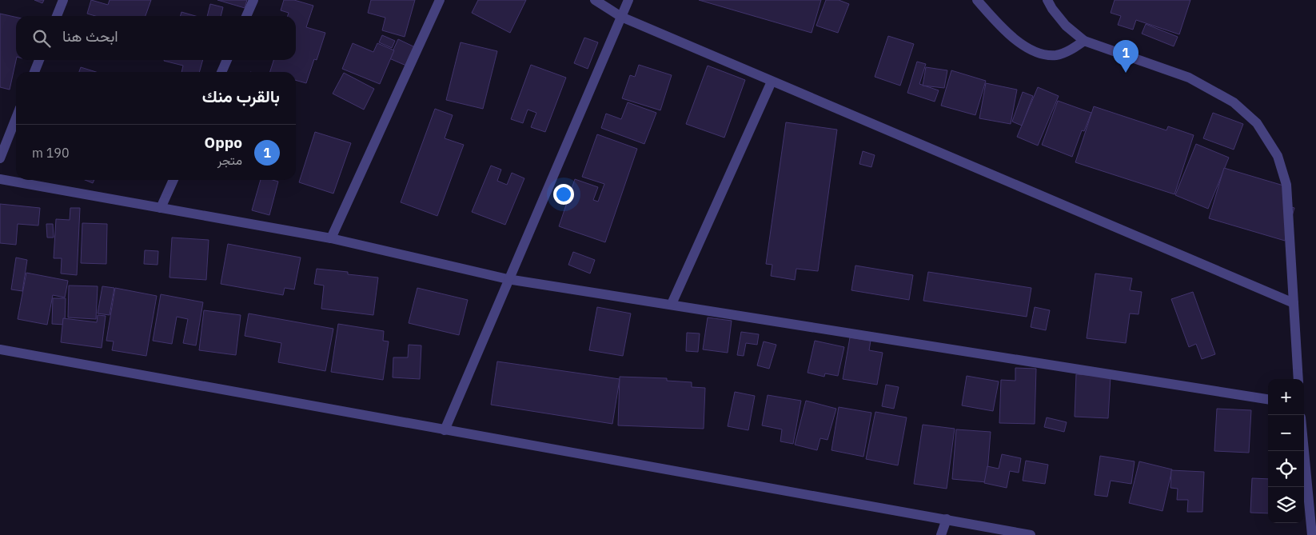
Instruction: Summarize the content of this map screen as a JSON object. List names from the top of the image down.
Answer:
{
  "page": {
    "search": "ابحث هنا",
    "pins": "1",
    "heading": "بالقرب منك",
    "list": [
      {
        "mark": "1",
        "name": "Oppo",
        "note": "متجر",
        "value": "190 m"
      }
    ],
    "map_buttons": ["+", "−"]
  }
}
